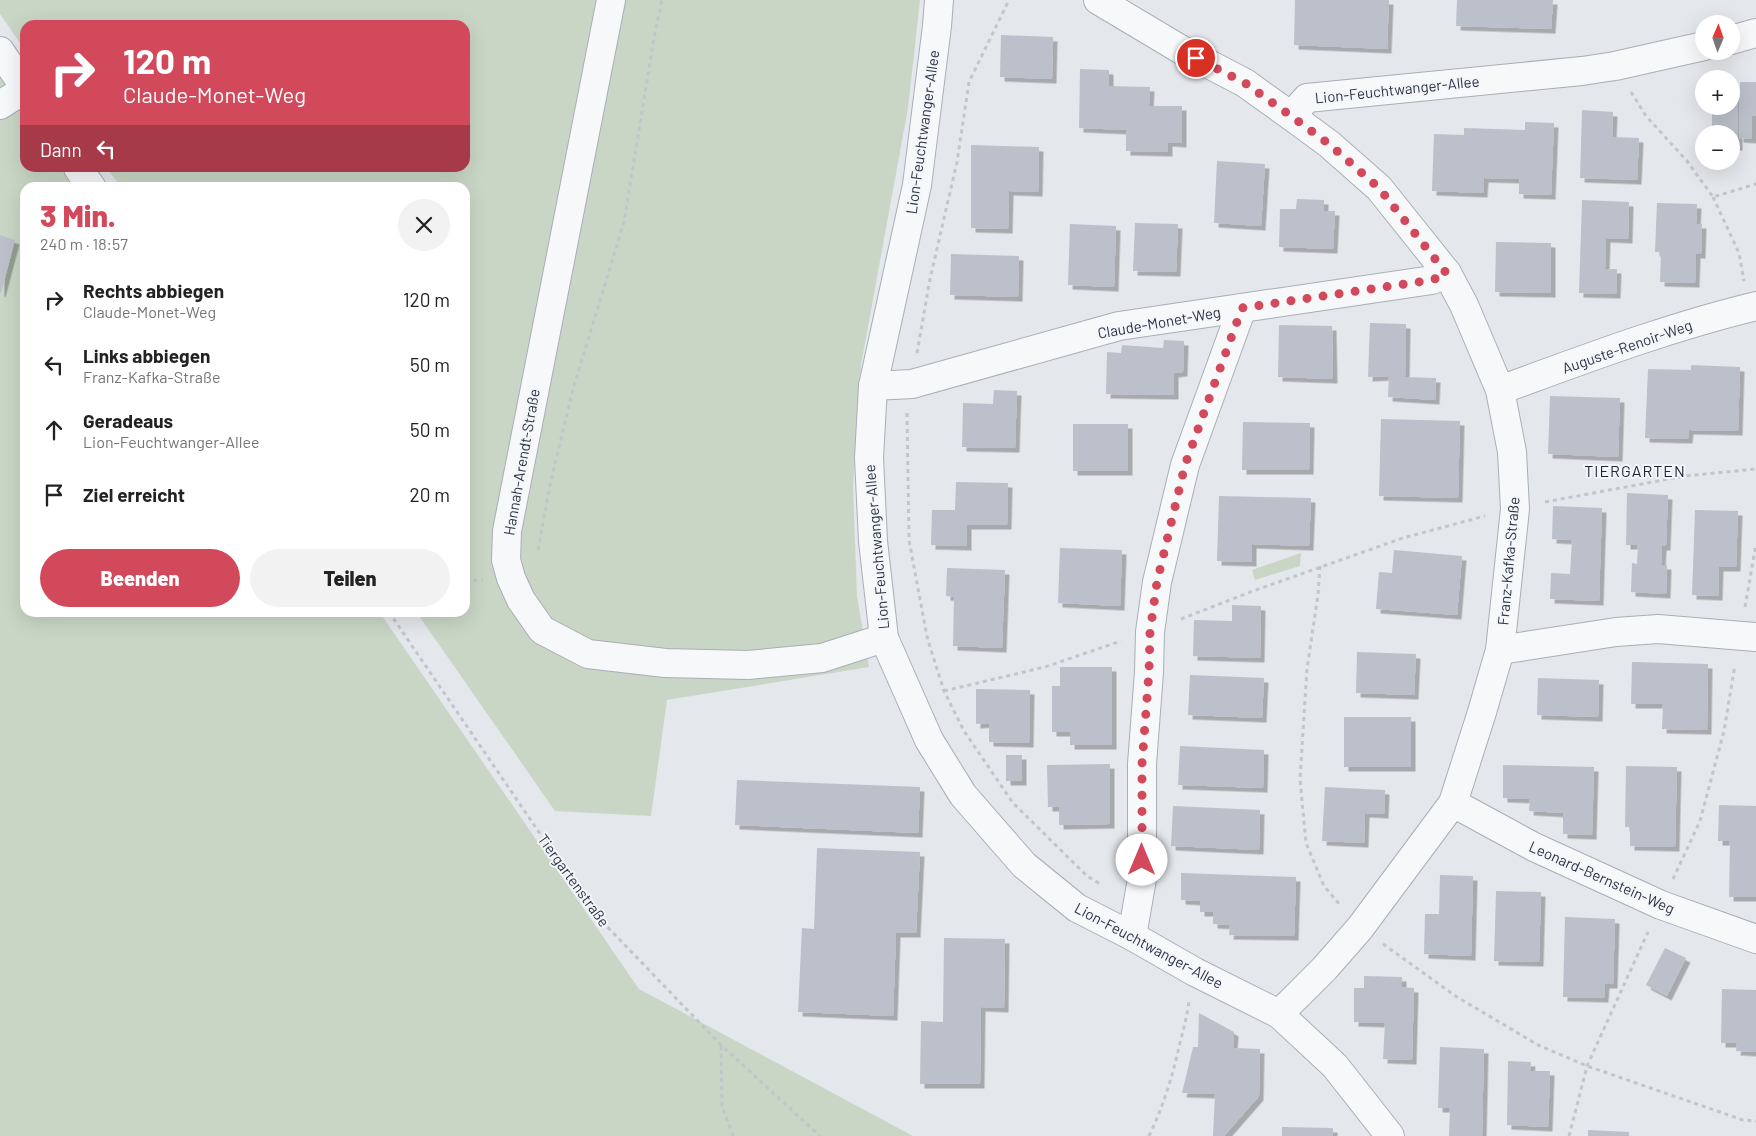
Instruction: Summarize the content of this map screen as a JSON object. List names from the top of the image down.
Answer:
{
  "streets": {
    "street": [
      "Lion-Feuchtwanger-Allee",
      "Claude-Monet-Weg",
      "Auguste-Renoir-Weg",
      "Hannah-Arendt-Straße",
      "Franz-Kafka-Straße",
      "Leonard-Bernstein-Weg"
    ],
    "path": ["Tiergartenstraße"]
  },
  "crossings": [
    ["Lion-Feuchtwanger-Allee", "Claude-Monet-Weg"],
    ["Lion-Feuchtwanger-Allee", "Hannah-Arendt-Straße"],
    ["Lion-Feuchtwanger-Allee", "Franz-Kafka-Straße"],
    ["Claude-Monet-Weg", "Franz-Kafka-Straße"],
    ["Auguste-Renoir-Weg", "Franz-Kafka-Straße"],
    ["Franz-Kafka-Straße", "Leonard-Bernstein-Weg"]
  ],
  "districts": ["TIERGARTEN"],
  "north": "top",
  "page": {
    "map_buttons": ["+", "−"],
    "turn": ["120 m", "Claude-Monet-Weg"],
    "then": "Dann",
    "heading": ["3 Min.", "240 m · 18:57"],
    "list": [
      {
        "name": "Rechts abbiegen",
        "note": "Claude-Monet-Weg",
        "value": "120 m"
      },
      {
        "name": "Links abbiegen",
        "note": "Franz-Kafka-Straße",
        "value": "50 m"
      },
      {
        "name": "Geradeaus",
        "note": "Lion-Feuchtwanger-Allee",
        "value": "50 m"
      },
      {
        "name": "Ziel erreicht",
        "value": "20 m"
      }
    ],
    "buttons": ["Beenden", "Teilen"]
  }
}
